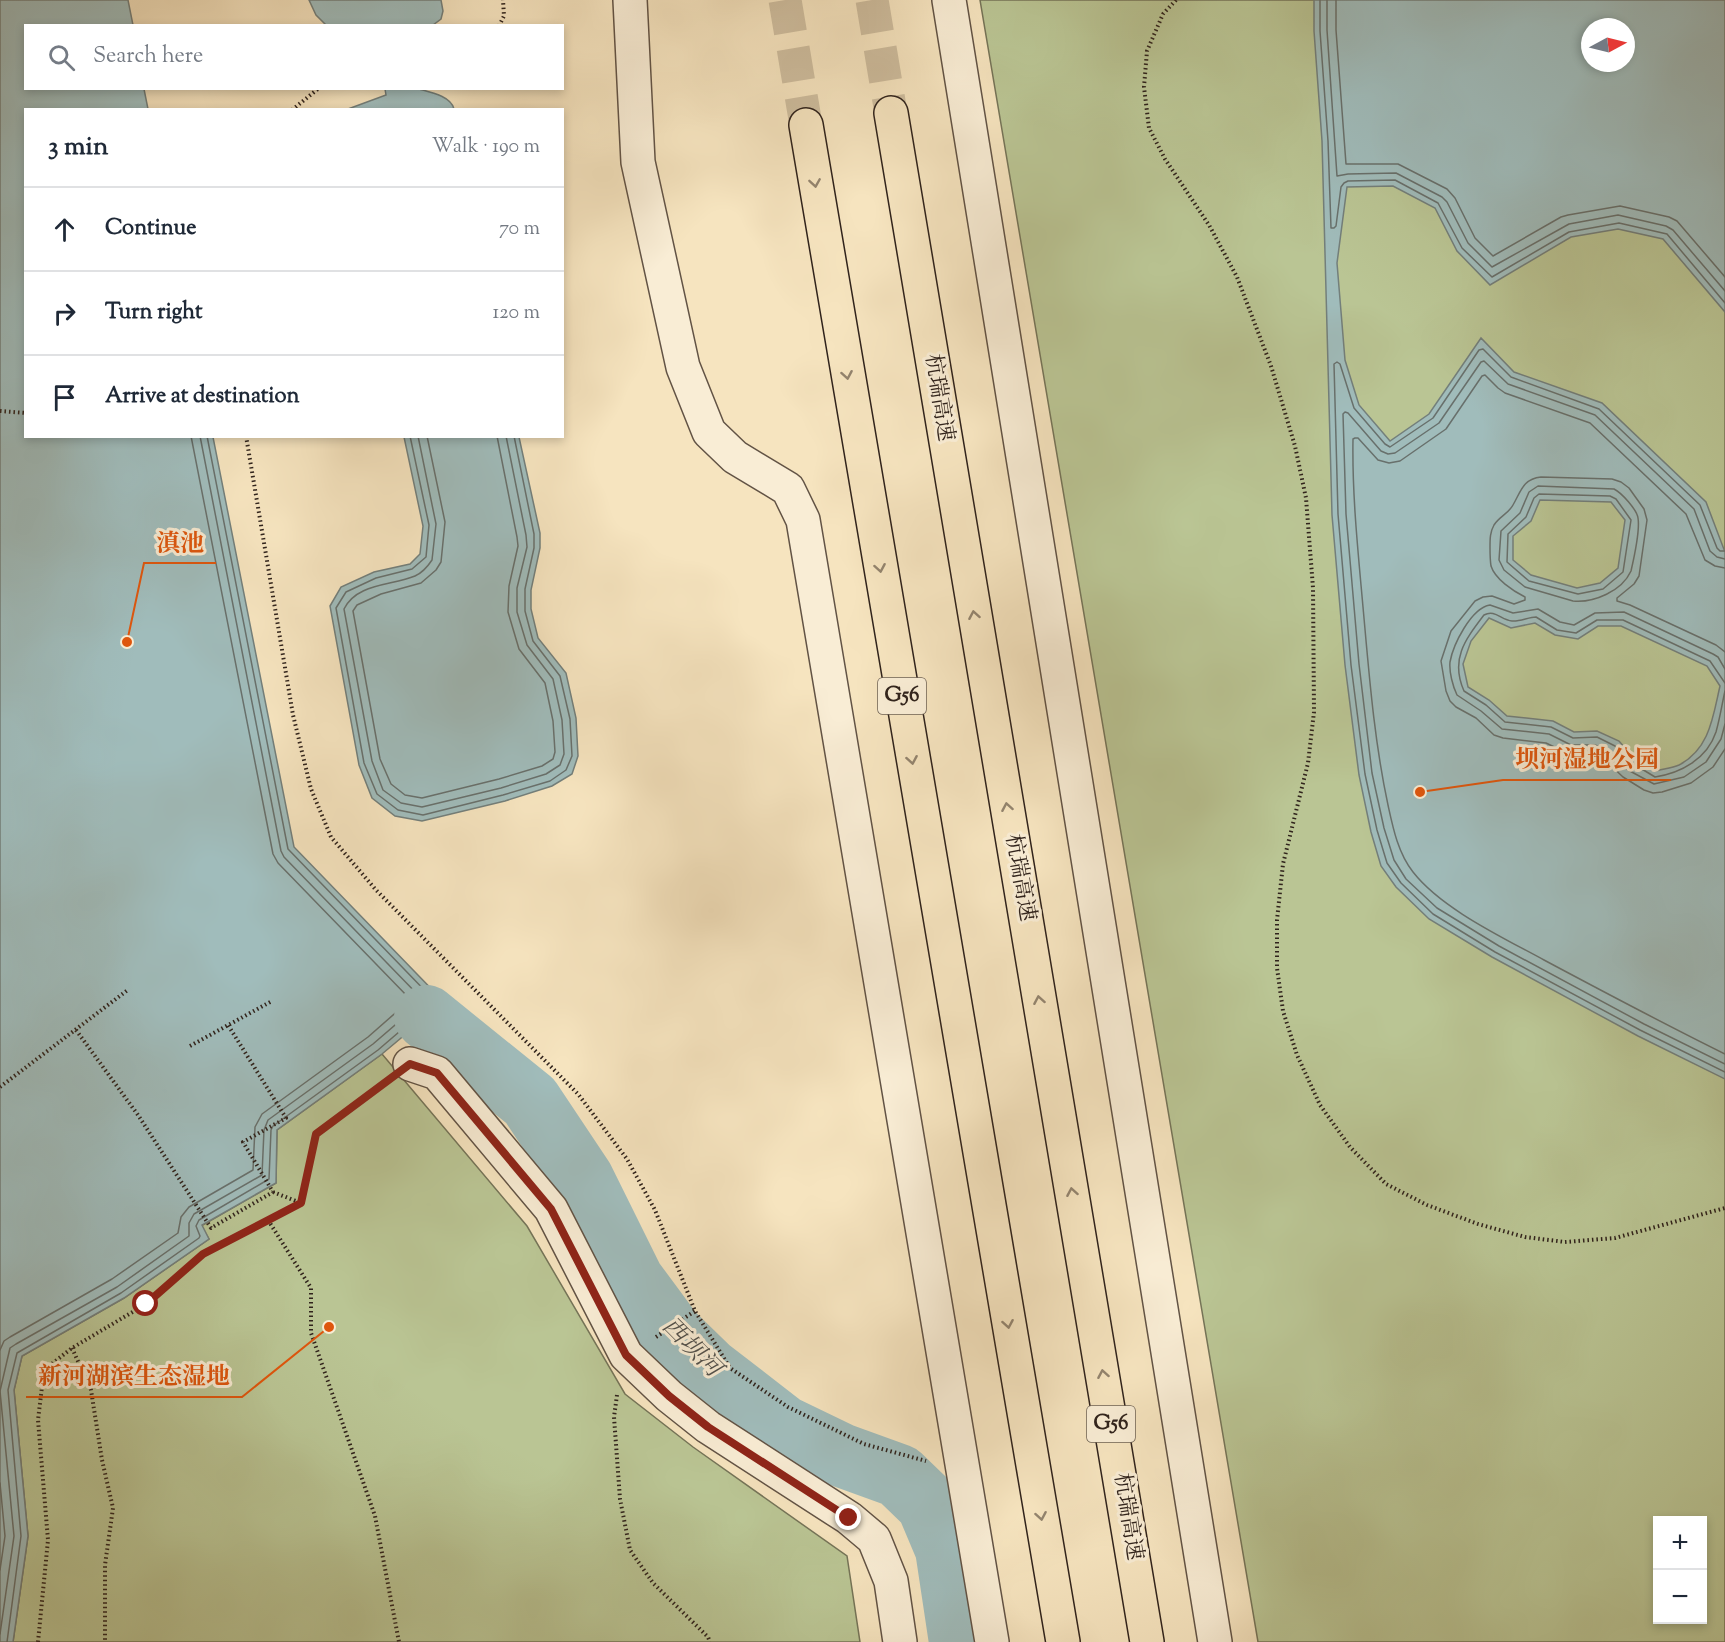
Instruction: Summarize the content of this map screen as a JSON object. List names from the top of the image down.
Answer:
{
  "streets": {
    "highway": ["杭瑞高速", "G56"]
  },
  "water": ["西坝河"],
  "places": ["滇池", "坝河湿地公园", "新河湖滨生态湿地"],
  "north": "right",
  "page": {
    "search": "Search here",
    "heading": ["3 min", "Walk · 190 m"],
    "list": [
      ["Continue", "70 m"],
      ["Turn right", "120 m"],
      "Arrive at destination"
    ],
    "map_buttons": ["+", "−"]
  }
}
